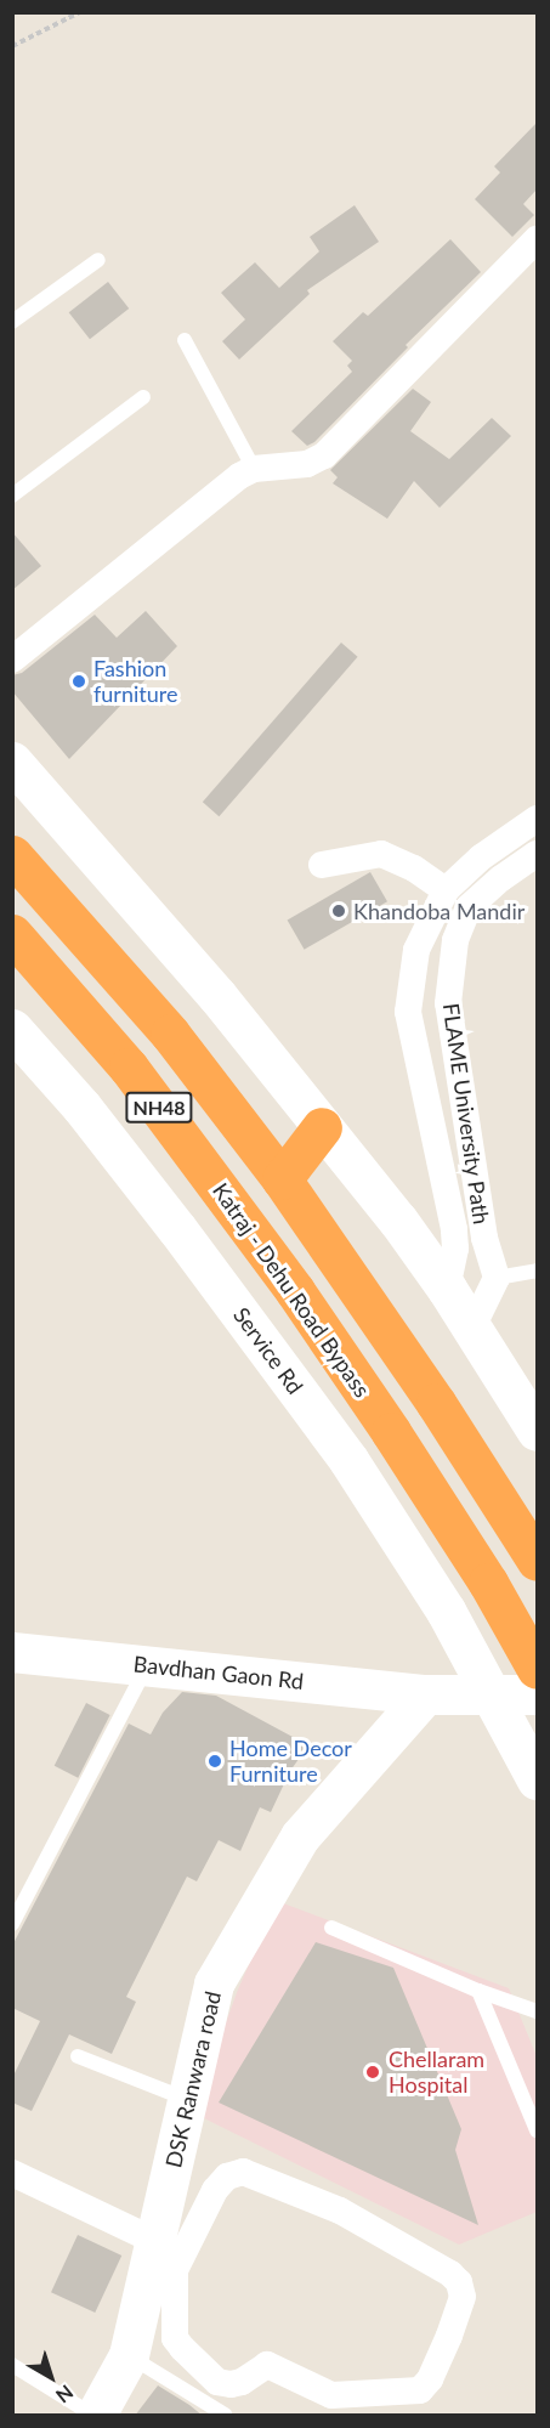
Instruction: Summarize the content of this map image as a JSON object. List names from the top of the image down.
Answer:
{
  "streets": {
    "highway": ["NH48", "Katraj - Dehu Road Bypass"],
    "street": [
      "FLAME University Path",
      "Service Rd",
      "Bavdhan Gaon Rd",
      "DSK Ranwara road"
    ]
  },
  "crossings": [
    ["Bavdhan Gaon Rd", "DSK Ranwara road"]
  ],
  "places": [
    "Fashion furniture",
    "Khandoba Mandir",
    "Home Decor Furniture",
    "Chellaram Hospital"
  ],
  "north": "bottom right"
}
